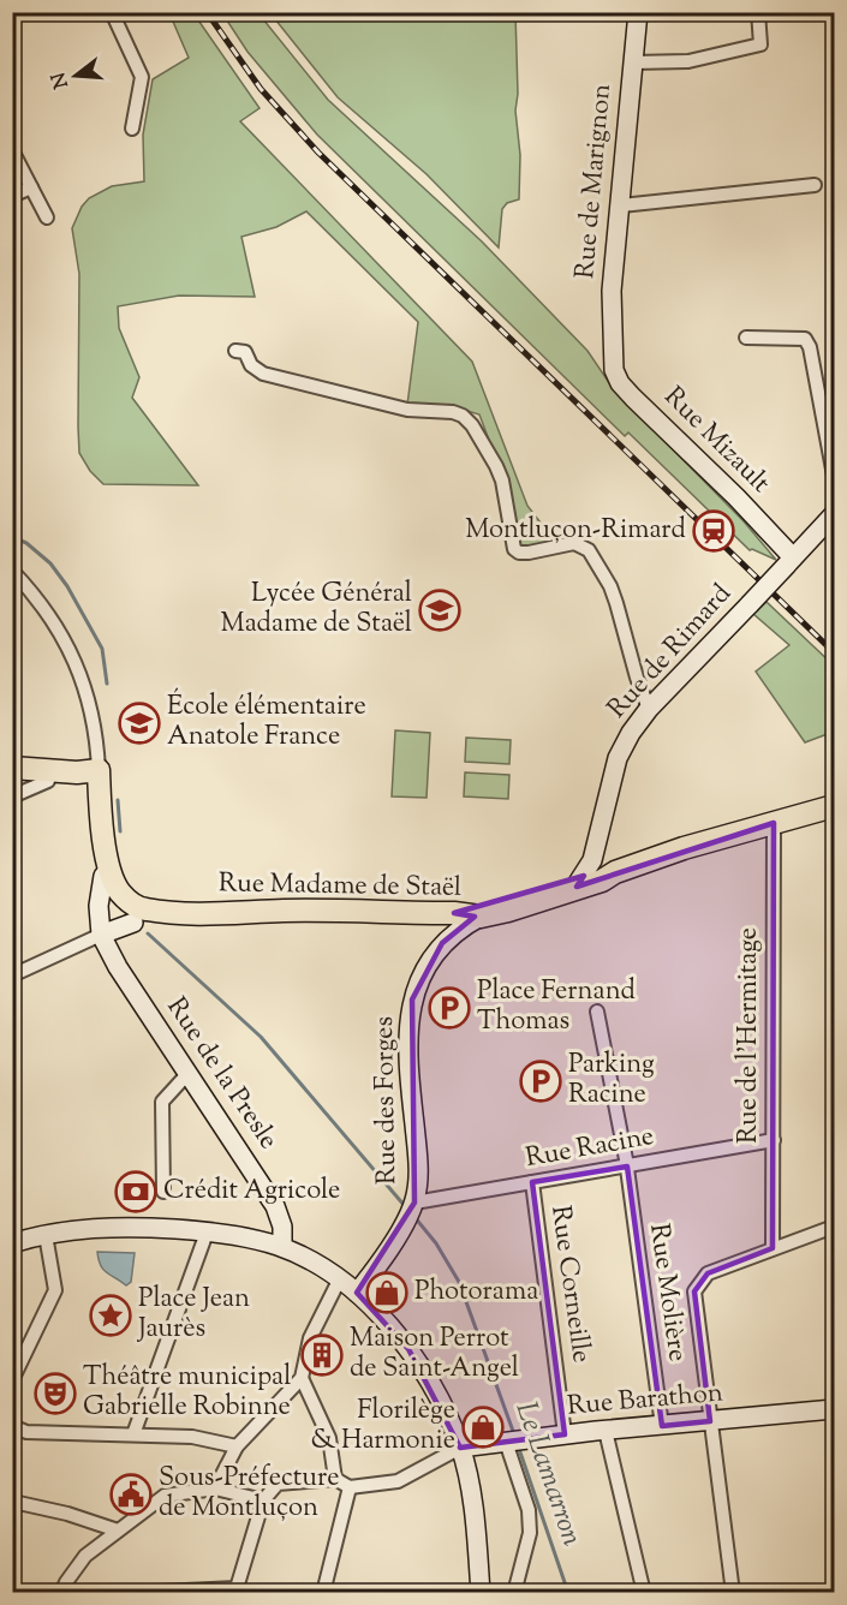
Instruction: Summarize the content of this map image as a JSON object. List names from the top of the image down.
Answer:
{
  "streets": {
    "main road": [
      "Rue de Marignon",
      "Rue Mizault",
      "Rue de Rimard",
      "Rue Madame de Staël",
      "Rue de la Presle",
      "Rue des Forges",
      "Rue Barathon"
    ],
    "street": [
      "Rue de l'Hermitage",
      "Rue Racine",
      "Rue Corneille",
      "Rue Molière"
    ]
  },
  "crossings": [
    ["Rue de Marignon", "Rue Mizault"],
    ["Rue Mizault", "Rue de Rimard"],
    ["Rue Madame de Staël", "Rue des Forges"],
    ["Rue de l'Hermitage", "Rue Racine"],
    ["Rue des Forges", "Rue Racine"],
    ["Rue Racine", "Rue Corneille"],
    ["Rue Racine", "Rue Molière"],
    ["Rue Corneille", "Rue Barathon"],
    ["Rue Molière", "Rue Barathon"]
  ],
  "water": ["Le Lamarron"],
  "places": {
    "station": ["Montluçon-Rimard"],
    "school or university": ["Lycée Général Madame de Staël", "École élémentaire Anatole France"],
    "parking": ["Place Fernand Thomas", "Parking Racine"],
    "bank": ["Crédit Agricole"],
    "shop": ["Photorama", "Florilège & Harmonie"],
    "place": ["Place Jean Jaurès"],
    "building": ["Maison Perrot de Saint-Angel"],
    "theatre": ["Théâtre municipal Gabrielle Robinne"],
    "public building": ["Sous-Préfecture de Montluçon"]
  },
  "north": "left"
}
